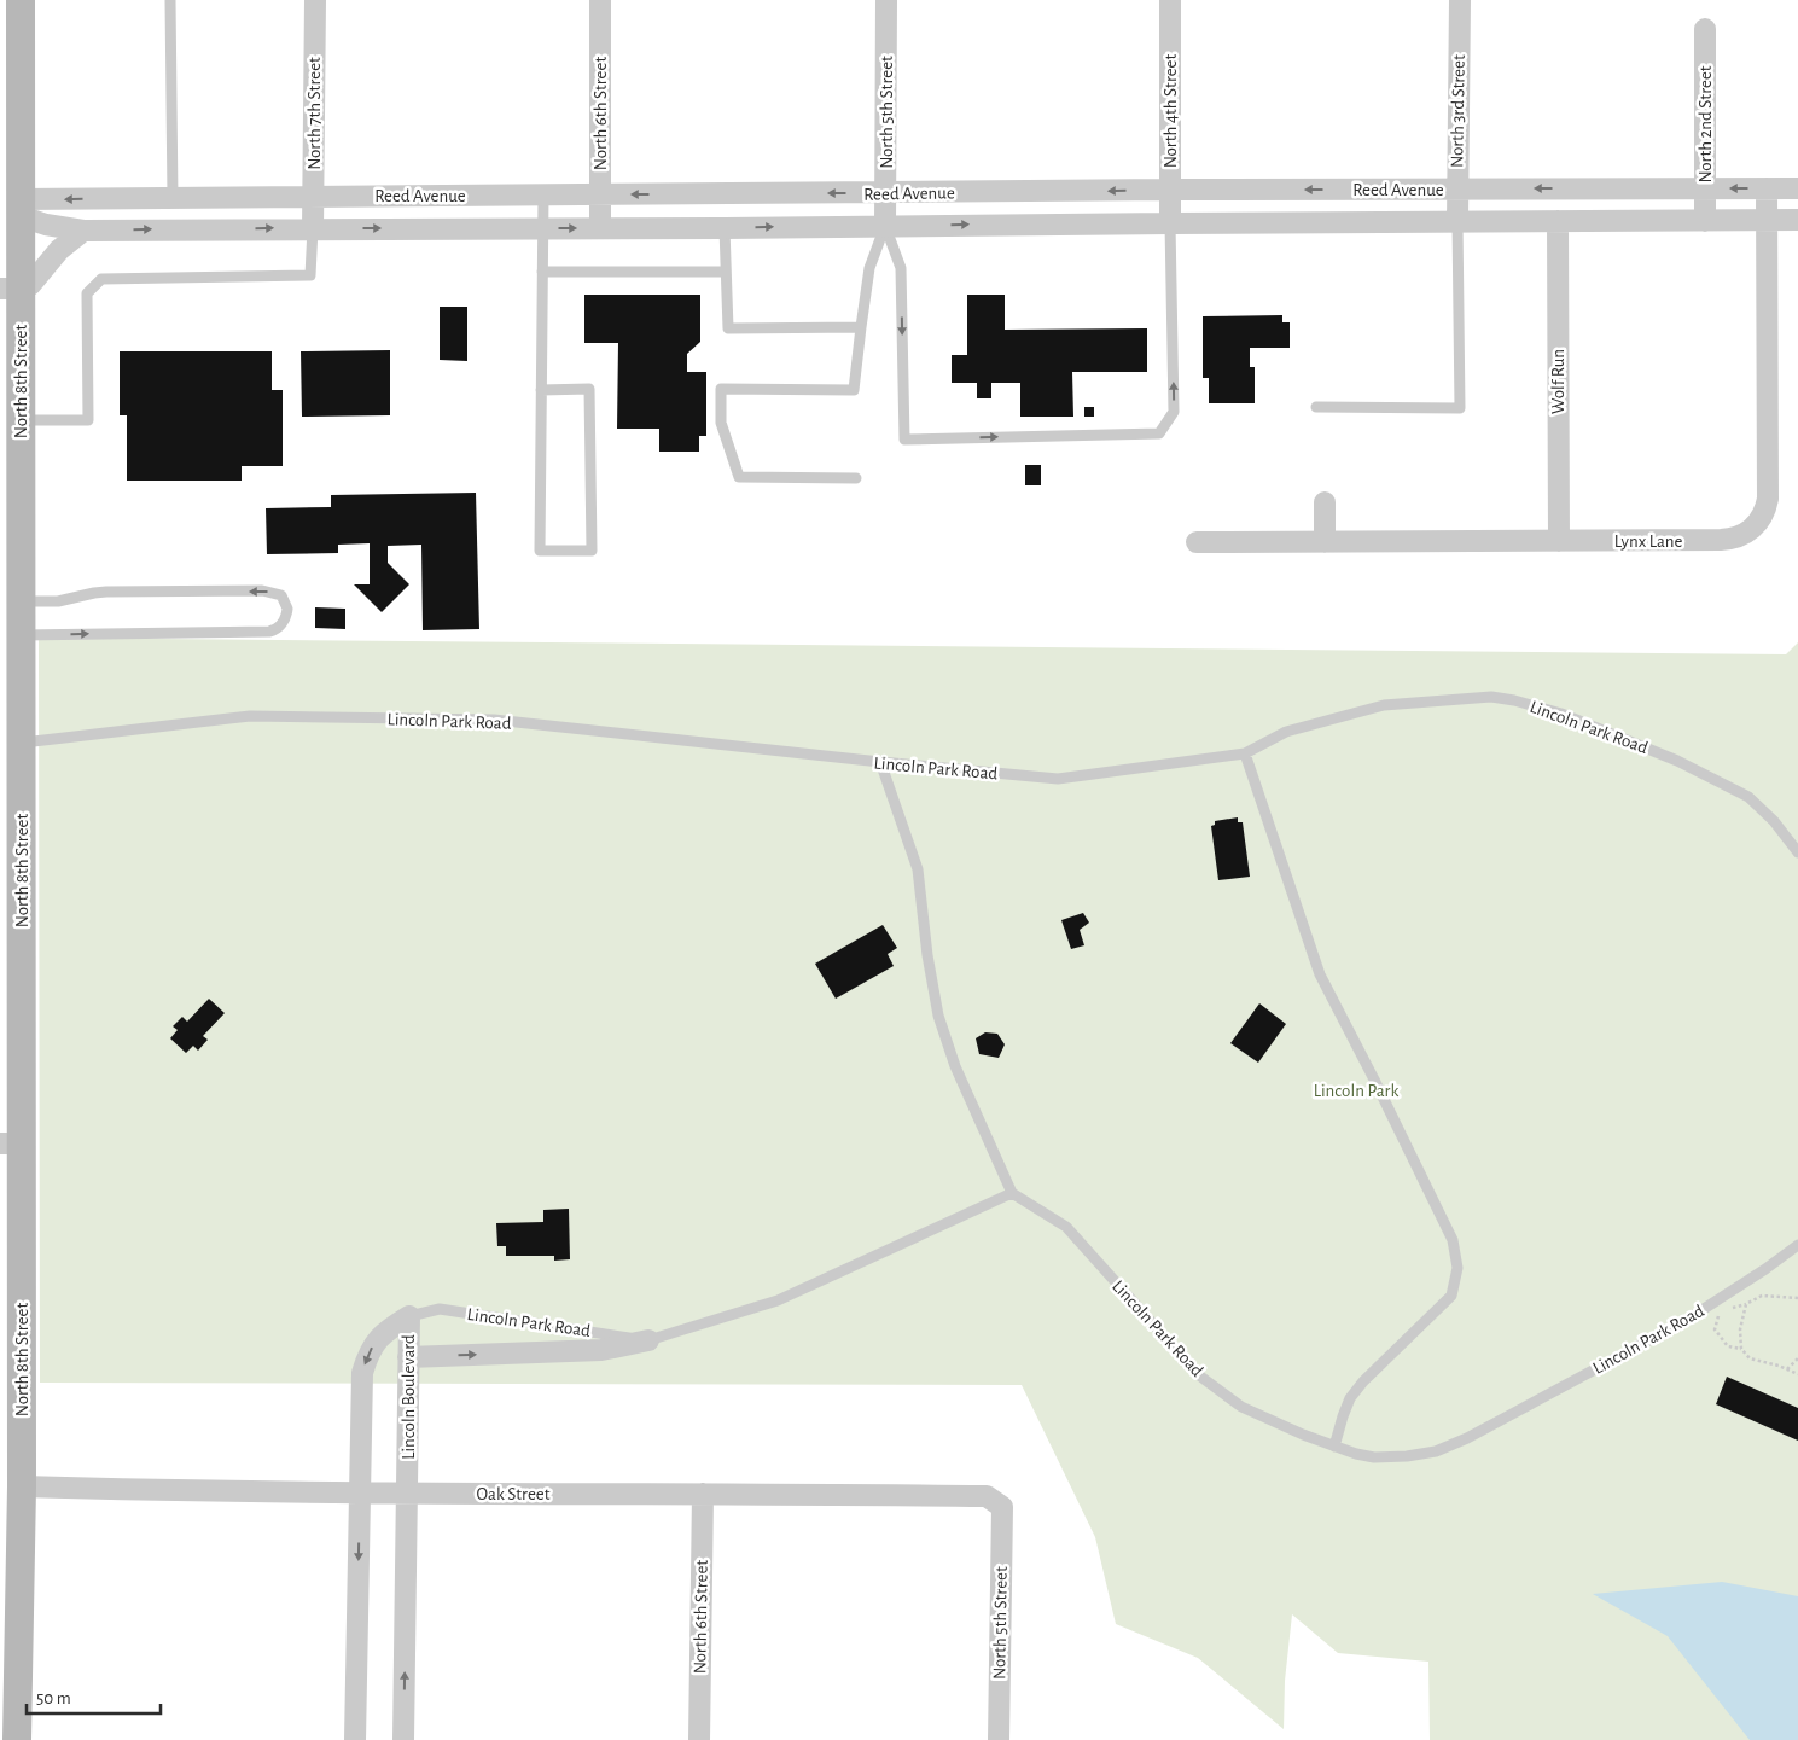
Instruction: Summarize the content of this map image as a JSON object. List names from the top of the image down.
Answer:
{
  "streets": {
    "street": [
      "North 4th Street",
      "North 3rd Street",
      "North 5th Street",
      "North 7th Street",
      "North 6th Street",
      "North 2nd Street",
      "Reed Avenue",
      "North 8th Street",
      "Wolf Run",
      "Lynx Lane",
      "Lincoln Park Road",
      "Lincoln Boulevard",
      "Oak Street"
    ]
  },
  "crossings": [
    ["North 4th Street", "Reed Avenue"],
    ["North 3rd Street", "Reed Avenue"],
    ["North 5th Street", "Reed Avenue"],
    ["North 5th Street", "Oak Street"],
    ["North 7th Street", "Reed Avenue"],
    ["North 6th Street", "Reed Avenue"],
    ["North 6th Street", "Oak Street"],
    ["North 2nd Street", "Reed Avenue"],
    ["Reed Avenue", "North 8th Street"],
    ["Reed Avenue", "Wolf Run"],
    ["Reed Avenue", "Lynx Lane"],
    ["North 8th Street", "Lincoln Park Road"],
    ["North 8th Street", "Oak Street"],
    ["Wolf Run", "Lynx Lane"],
    ["Lincoln Park Road", "Lincoln Boulevard"],
    ["Lincoln Boulevard", "Oak Street"]
  ],
  "parks": ["Lincoln Park"],
  "scale_bar": "50 m"
}
